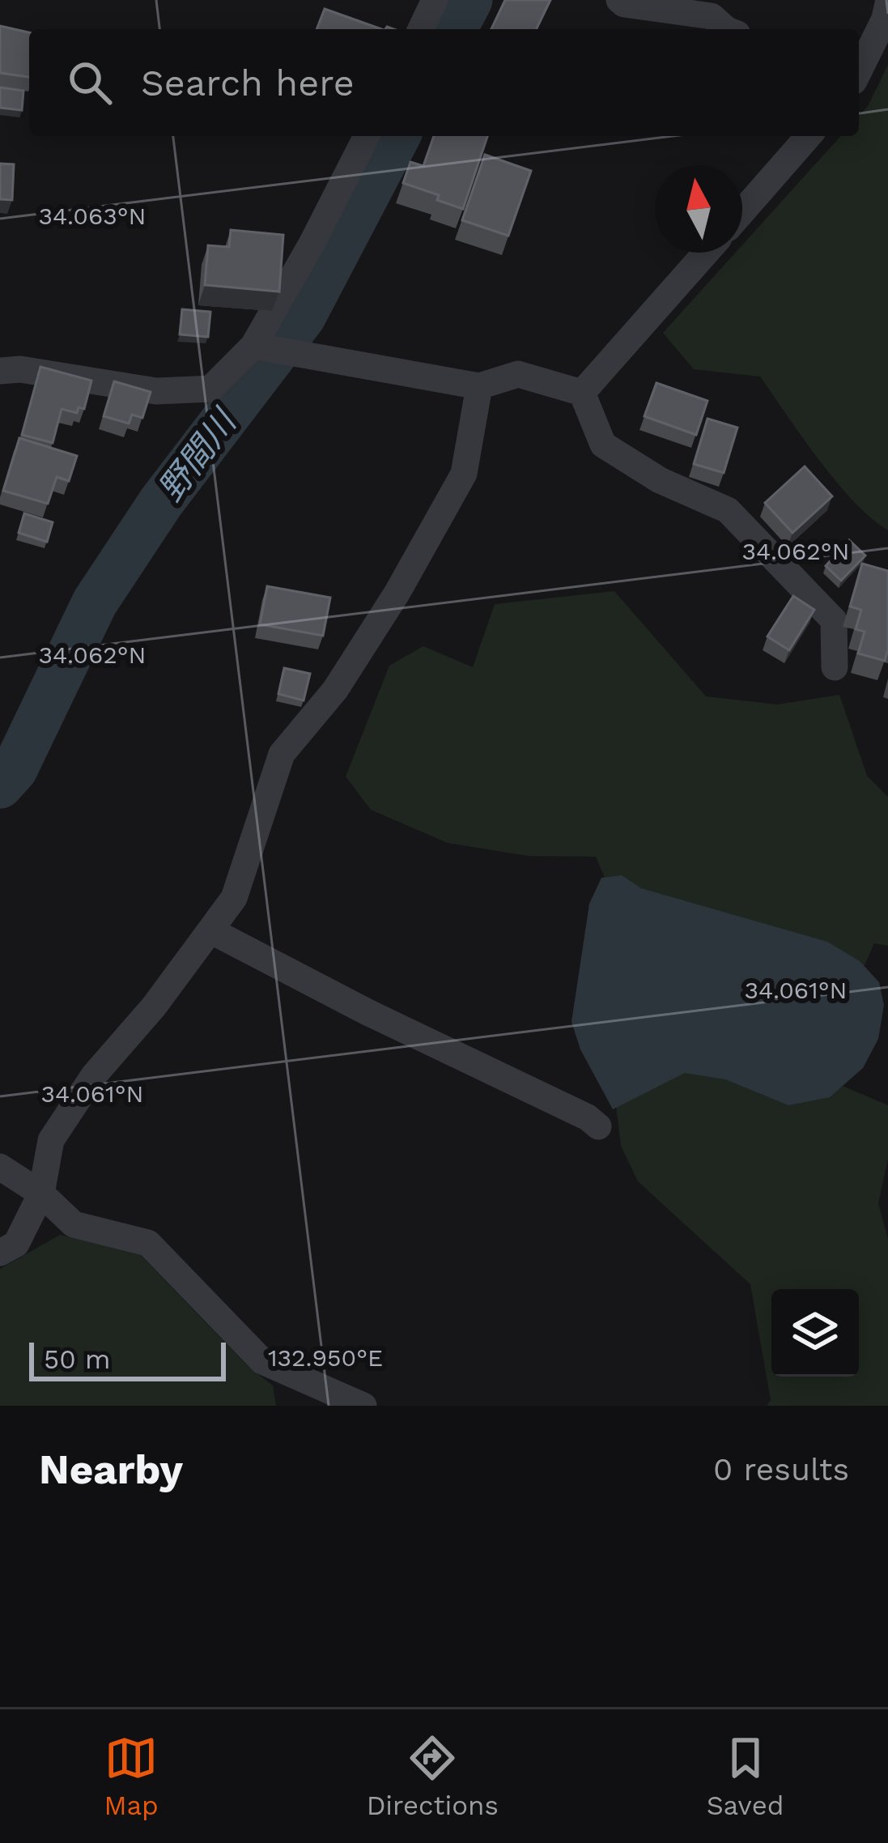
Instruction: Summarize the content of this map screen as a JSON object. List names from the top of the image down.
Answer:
{
  "water": ["野間川"],
  "scale_bar": "50 m",
  "north": "top",
  "page": {
    "search": "Search here",
    "scale": "50 m",
    "heading": ["Nearby", "0 results"],
    "nav": ["Map", "Directions", "Saved"]
  },
  "coordinates": [
    "34.063°N",
    "34.062°N",
    "34.061°N",
    "132.950°E"
  ]
}
